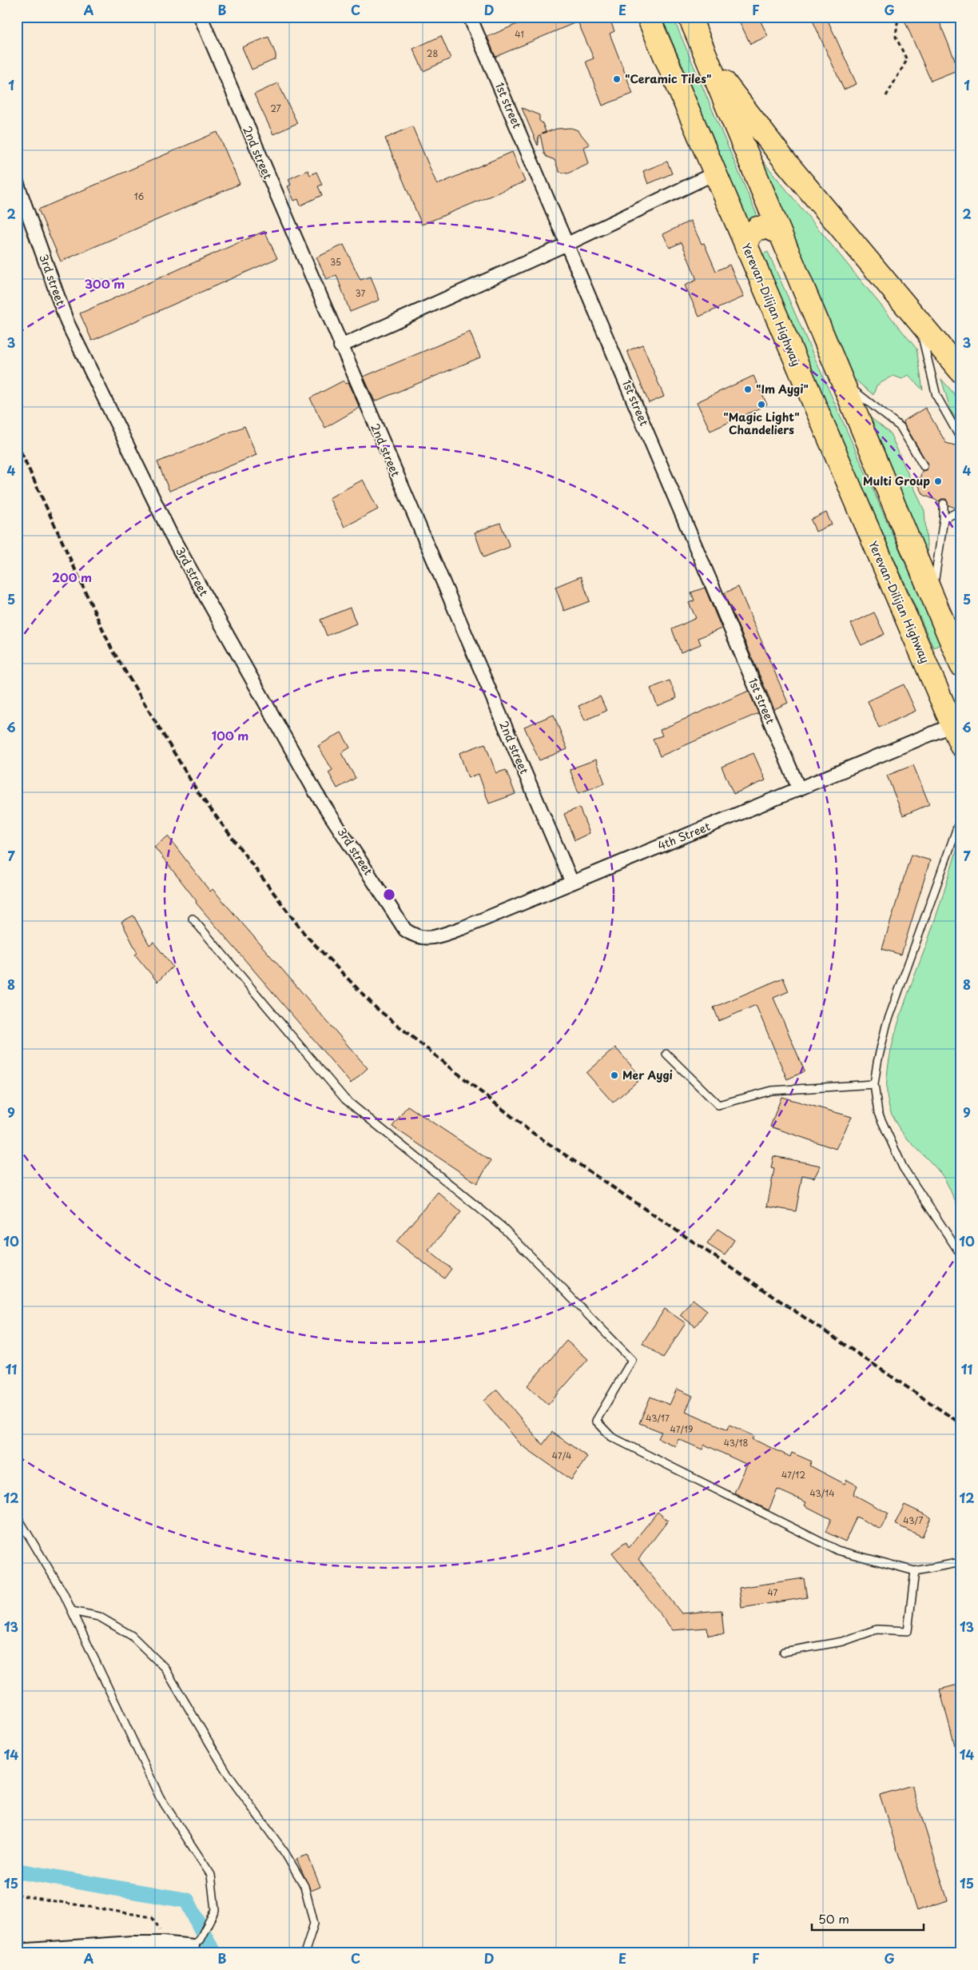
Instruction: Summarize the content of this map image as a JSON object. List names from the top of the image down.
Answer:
{
  "streets": {
    "highway": ["Yerevan-Dilijan Highway"],
    "street": [
      "1st street",
      "2nd street",
      "3rd street",
      "4th Street"
    ]
  },
  "crossings": [
    ["1st street", "4th Street"],
    ["2nd street", "4th Street"],
    ["3rd street", "4th Street"],
    ["Yerevan-Dilijan Highway", "4th Street"]
  ],
  "places": [
    "\"Ceramic Tiles\"",
    "\"Im Aygi\"",
    "\"Magic Light\" Chandeliers",
    "Multi Group",
    "Mer Aygi"
  ],
  "house_numbers": [
    "41",
    "28",
    "27",
    "16",
    "35",
    "37",
    "43/17",
    "47/19",
    "43/18",
    "47/4",
    "47/12",
    "43/14",
    "43/7",
    "47"
  ],
  "scale_bar": "50 m",
  "grid": {
    "columns": [
      "A",
      "B",
      "C",
      "D",
      "E",
      "F",
      "G"
    ],
    "rows": [
      "1",
      "2",
      "3",
      "4",
      "5",
      "6",
      "7",
      "8",
      "9",
      "10",
      "11",
      "12",
      "13",
      "14",
      "15"
    ]
  },
  "rings": ["300 m", "200 m", "100 m"]
}
